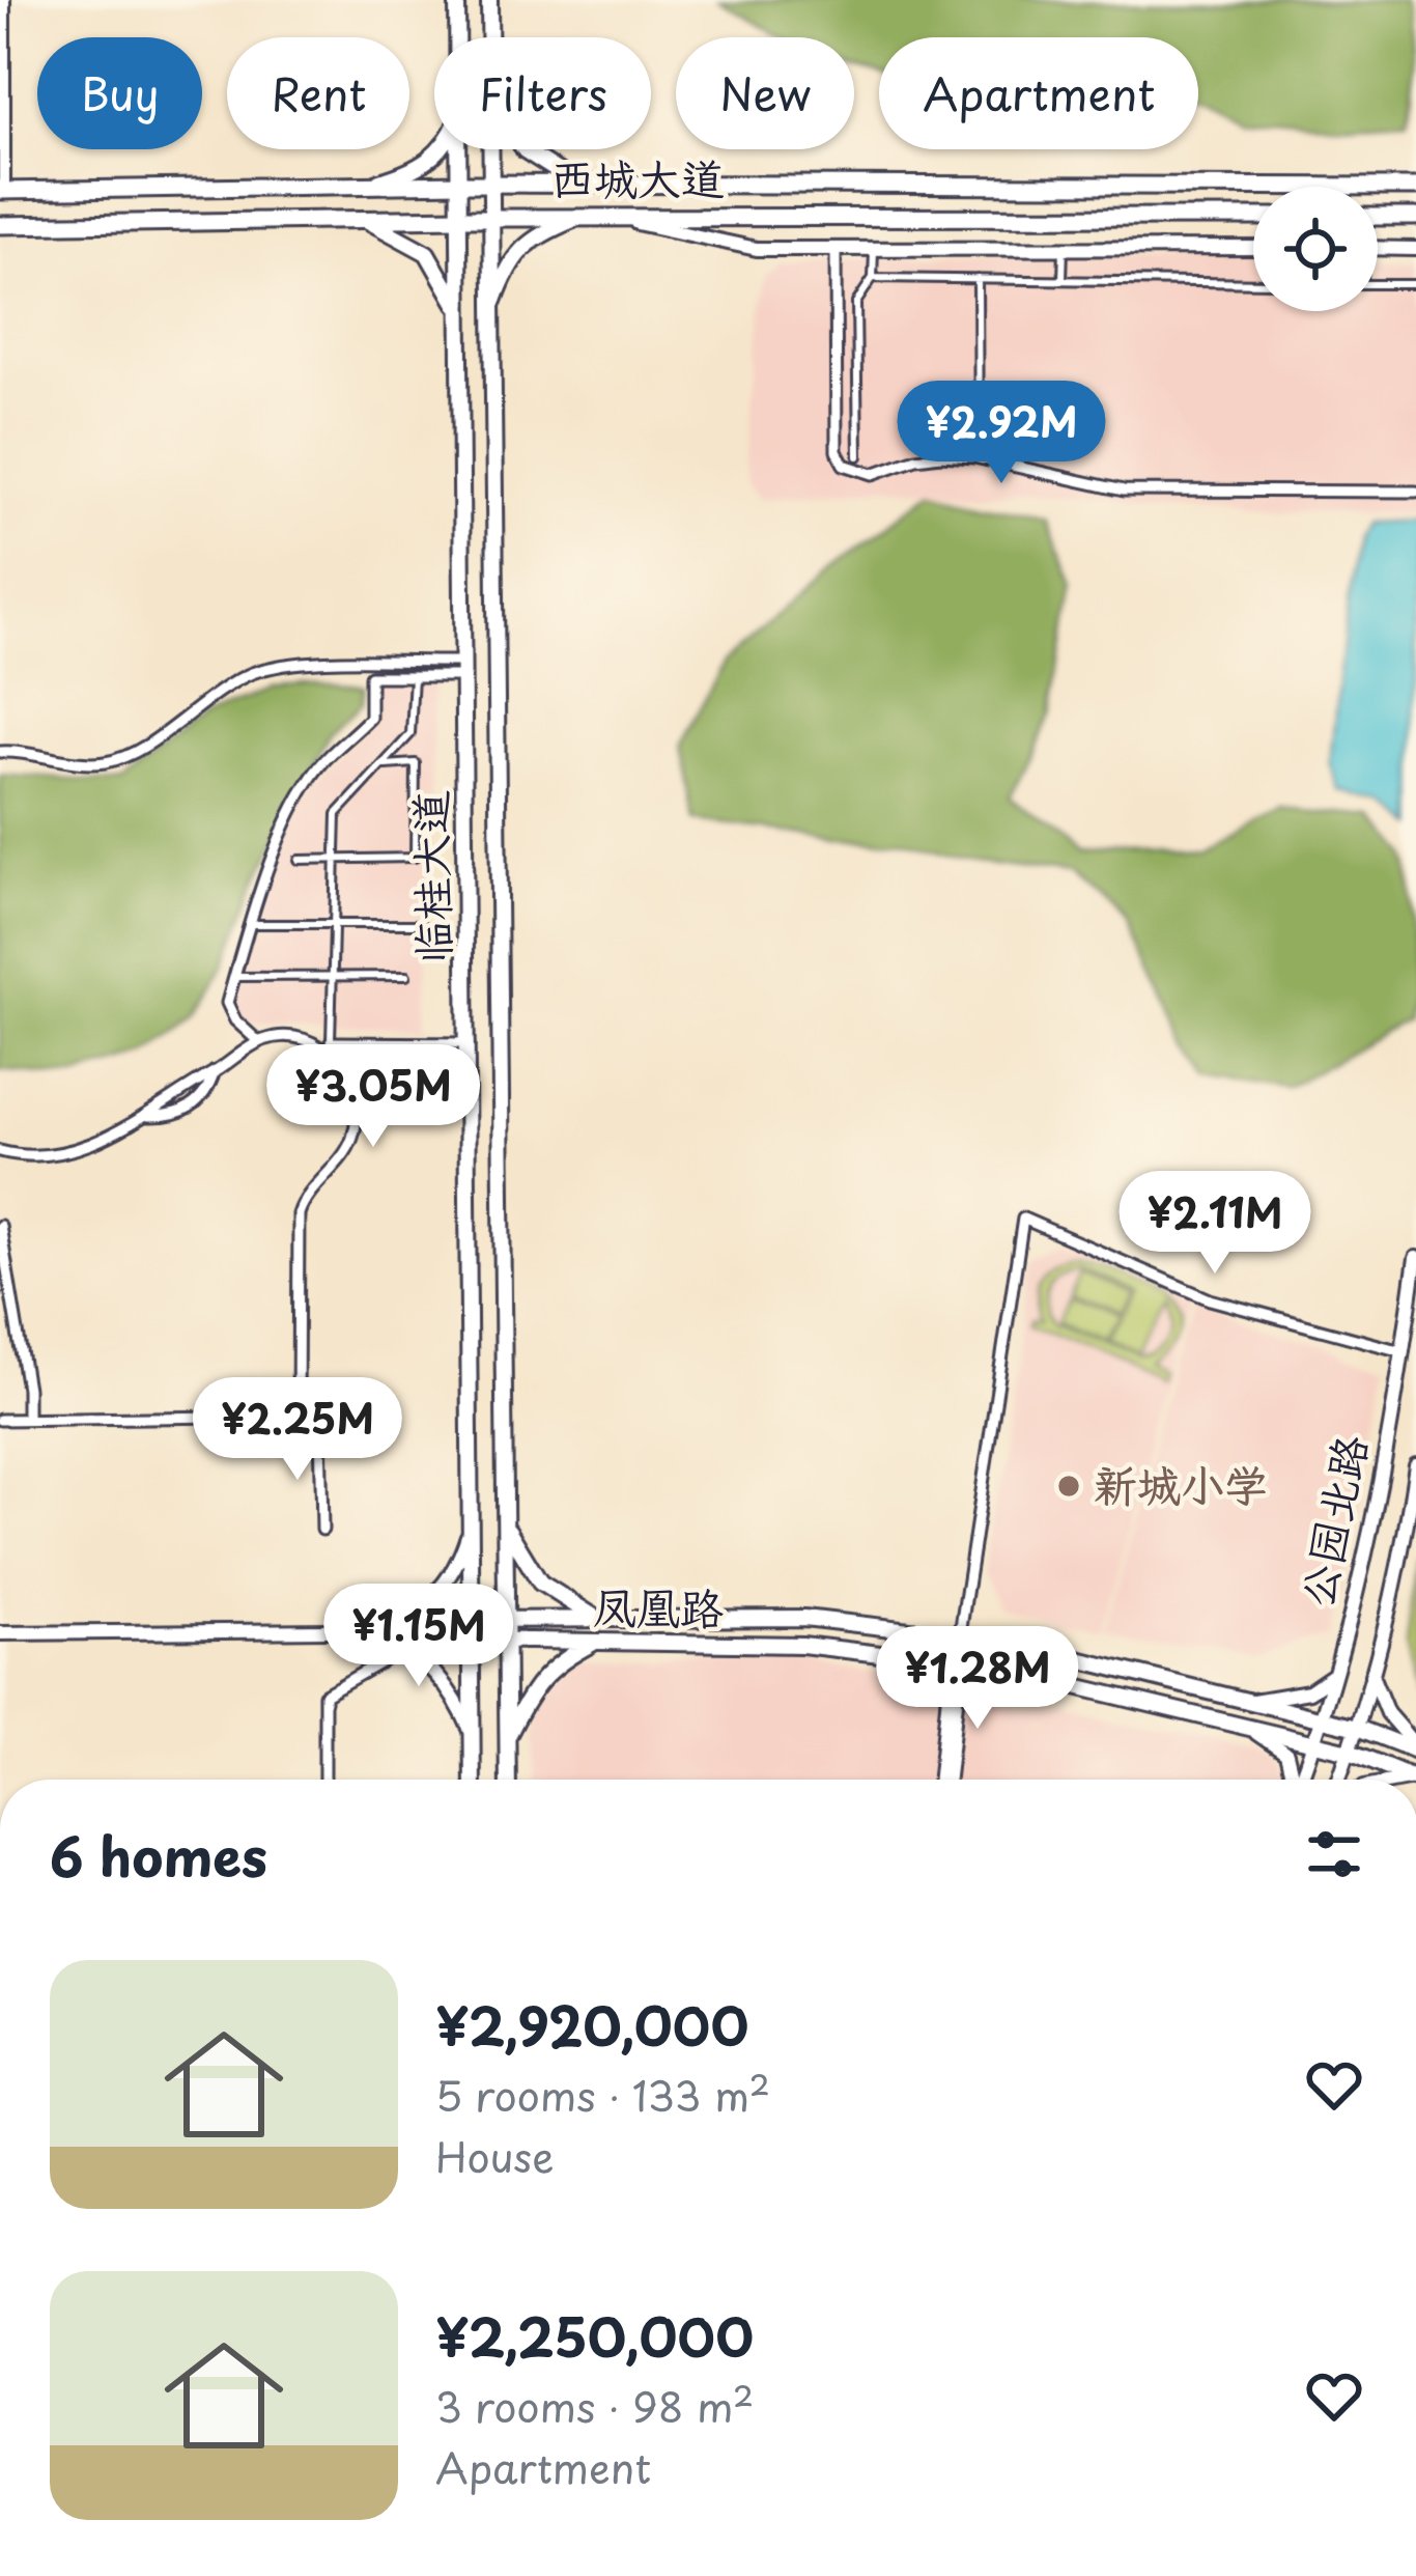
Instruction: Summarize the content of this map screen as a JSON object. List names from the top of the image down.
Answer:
{
  "streets": {
    "highway": ["西城大道"],
    "main road": ["临桂大道", "公园北路", "凤凰路"]
  },
  "crossings": [
    ["西城大道", "临桂大道"],
    ["临桂大道", "凤凰路"],
    ["公园北路", "凤凰路"]
  ],
  "places": ["新城小学"],
  "page": {
    "chip": [
      "Buy",
      "Rent",
      "Filters",
      "New",
      "Apartment"
    ],
    "price": [
      "¥2.92M",
      "¥3.05M",
      "¥2.11M",
      "¥2.25M",
      "¥1.15M",
      "¥1.28M"
    ],
    "heading": "6 homes",
    "list": [
      {
        "name": "¥2,920,000",
        "note": "5 rooms · 133 m² · House"
      },
      {
        "name": "¥2,250,000",
        "note": "3 rooms · 98 m² · Apartment"
      }
    ]
  }
}
